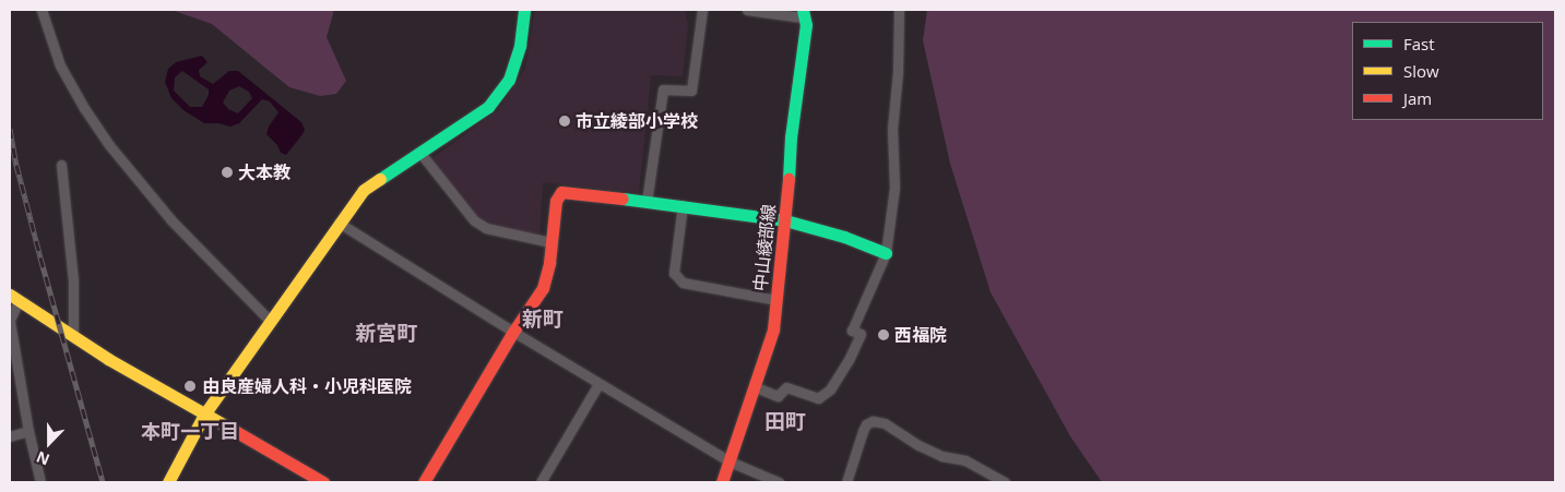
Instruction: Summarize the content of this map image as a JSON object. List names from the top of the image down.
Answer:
{
  "streets": {
    "street": ["中山綾部線"]
  },
  "districts": [
    "新町",
    "新宮町",
    "田町",
    "本町一丁目"
  ],
  "places": [
    "市立綾部小学校",
    "大本教",
    "西福院",
    "由良産婦人科・小児科医院"
  ],
  "legend": ["Fast", "Slow", "Jam"],
  "north": "bottom"
}
